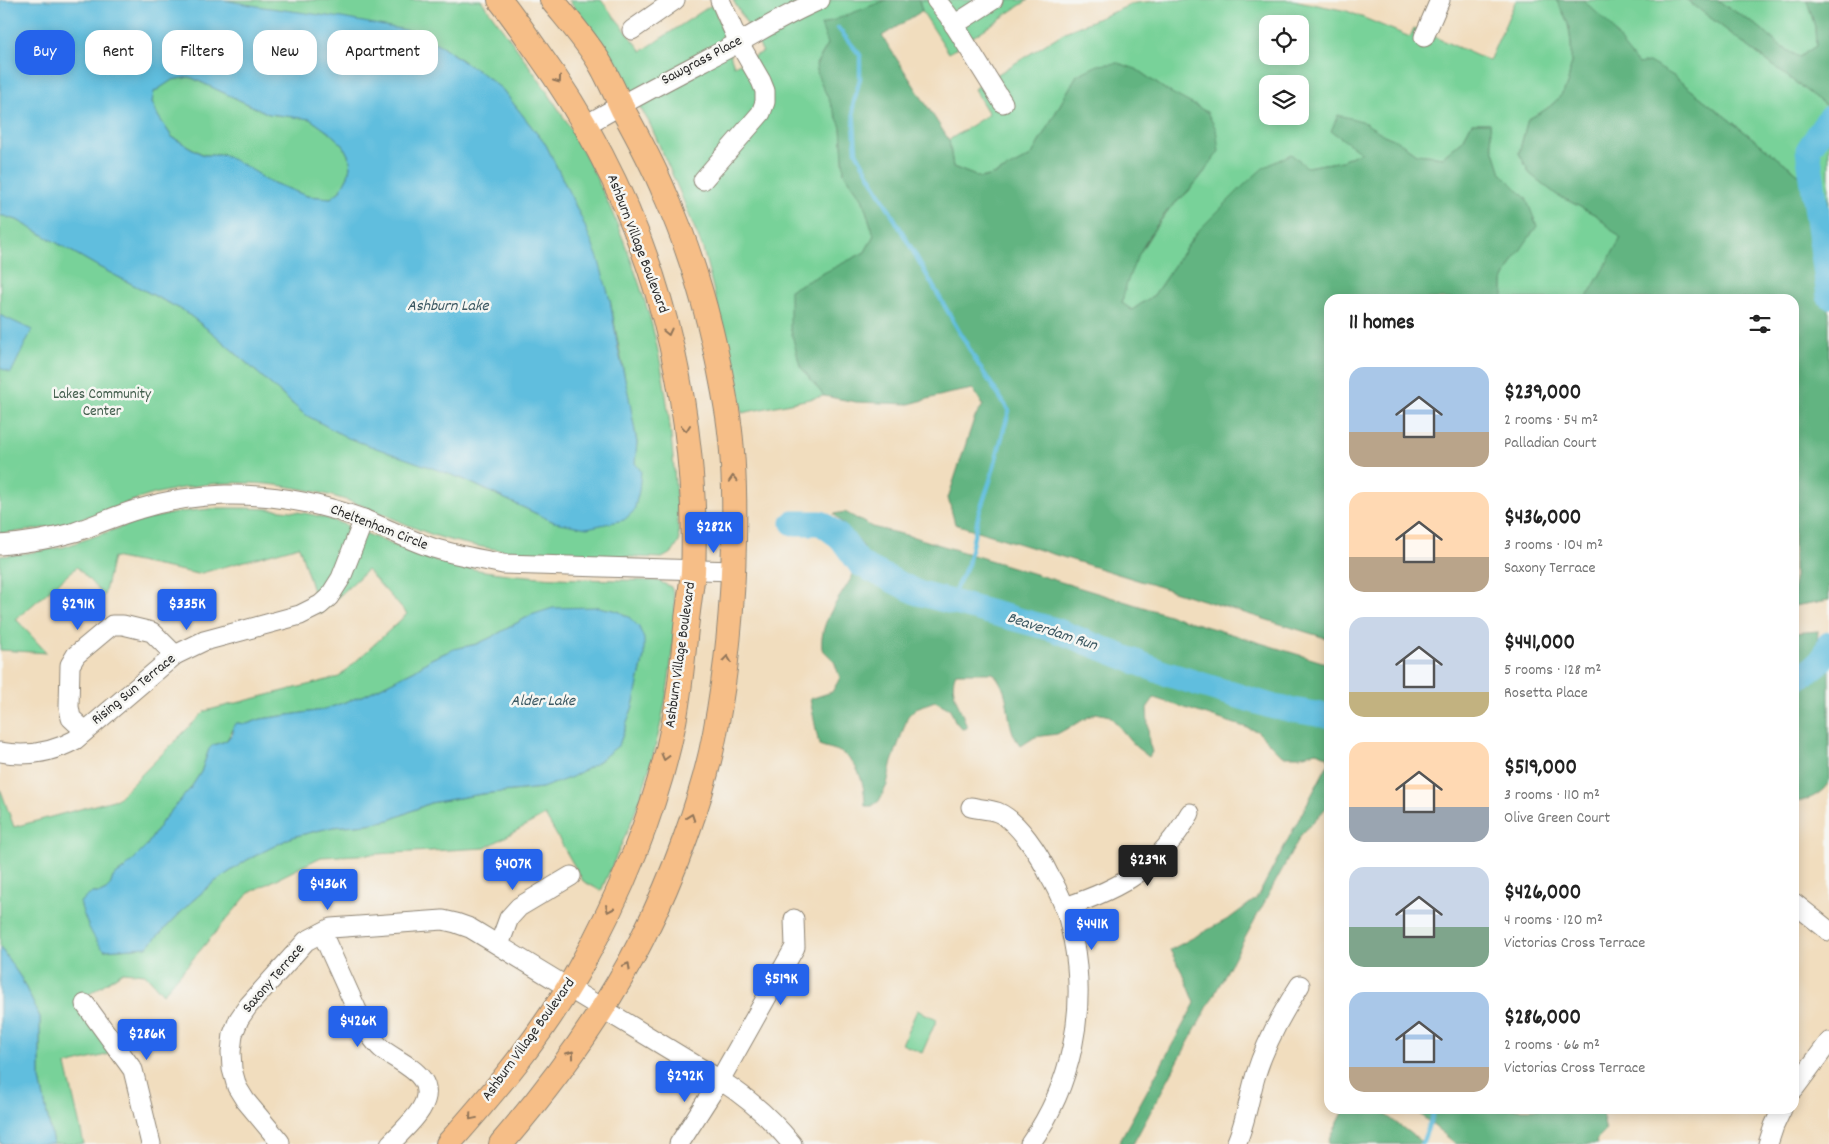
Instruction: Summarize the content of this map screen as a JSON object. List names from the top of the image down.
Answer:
{
  "streets": {
    "main road": ["Ashburn Village Boulevard"],
    "street": [
      "Sawgrass Place",
      "Cheltenham Circle",
      "Rising Sun Terrace",
      "Saxony Terrace"
    ]
  },
  "crossings": [
    ["Sawgrass Place", "Ashburn Village Boulevard"],
    ["Ashburn Village Boulevard", "Cheltenham Circle"],
    ["Ashburn Village Boulevard", "Saxony Terrace"],
    ["Cheltenham Circle", "Rising Sun Terrace"]
  ],
  "water": ["Ashburn Lake", "Beaverdam Run", "Alder Lake"],
  "parks": ["Lakes Community Center"],
  "page": {
    "chip": [
      "Buy",
      "Rent",
      "Filters",
      "New",
      "Apartment"
    ],
    "heading": "11 homes",
    "list": [
      {
        "name": "$239,000",
        "note": "2 rooms · 54 m² · Palladian Court"
      },
      {
        "name": "$436,000",
        "note": "3 rooms · 104 m² · Saxony Terrace"
      },
      {
        "name": "$441,000",
        "note": "5 rooms · 128 m² · Rosetta Place"
      },
      {
        "name": "$519,000",
        "note": "3 rooms · 110 m² · Olive Green Court"
      },
      {
        "name": "$426,000",
        "note": "4 rooms · 120 m² · Victorias Cross Terrace"
      },
      {
        "name": "$286,000",
        "note": "2 rooms · 66 m² · Victorias Cross Terrace"
      }
    ],
    "price": [
      "$282K",
      "$291K",
      "$335K",
      "$239K",
      "$407K",
      "$436K",
      "$441K",
      "$519K",
      "$426K",
      "$286K",
      "$292K"
    ]
  }
}
